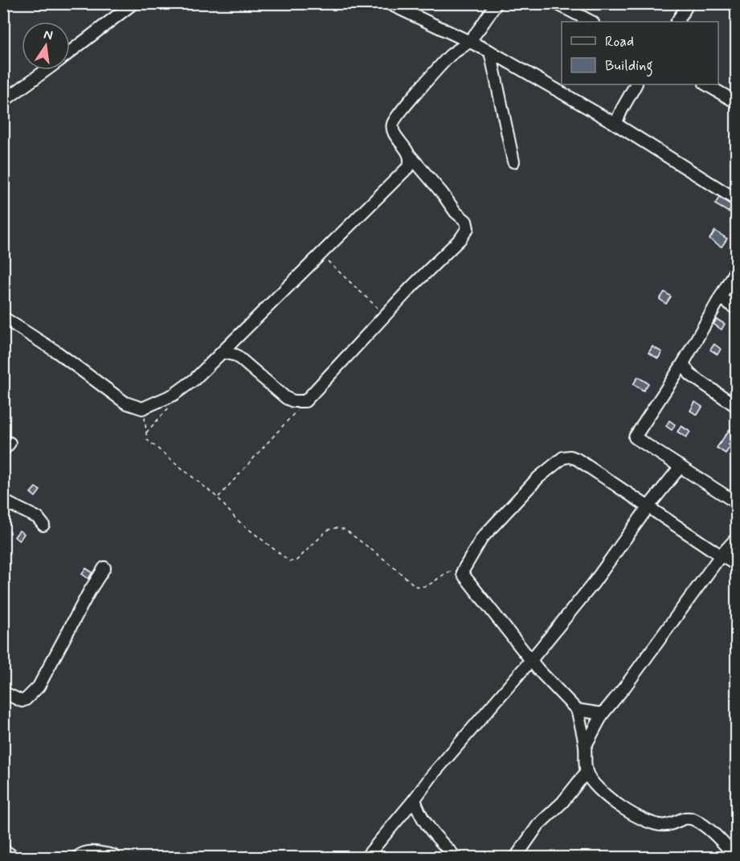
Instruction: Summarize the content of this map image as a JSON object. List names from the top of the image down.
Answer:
{
  "legend": ["Road", "Building"],
  "north": "top"
}
